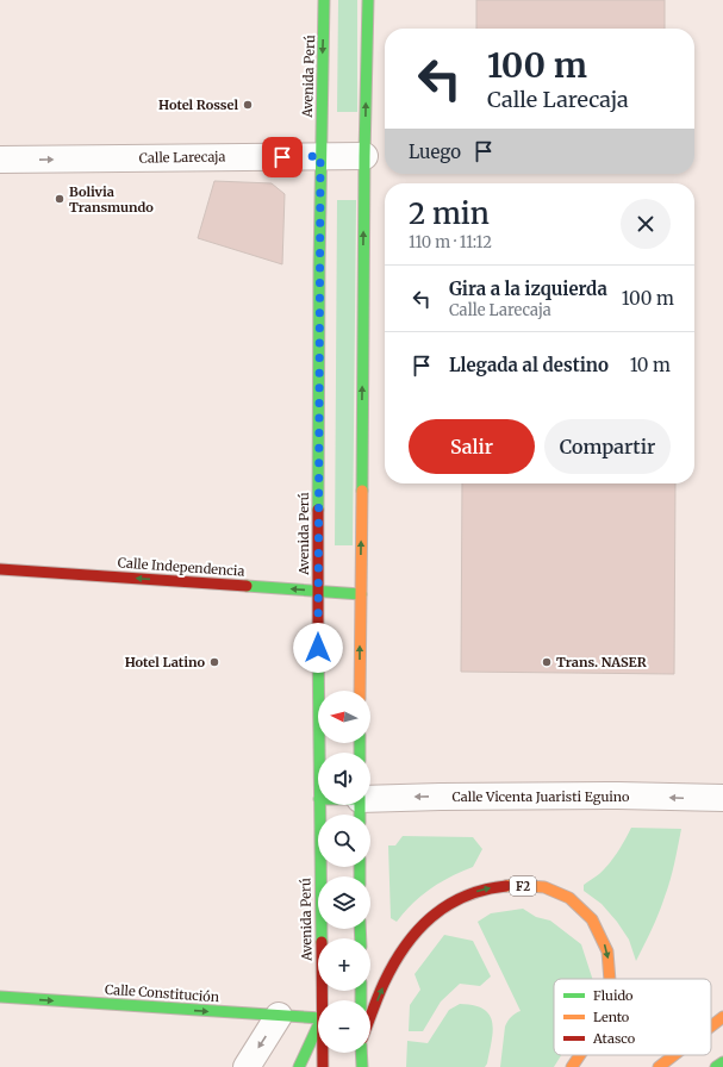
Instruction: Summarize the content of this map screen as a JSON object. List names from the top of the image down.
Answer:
{
  "streets": {
    "main road": [
      "Avenida Perú",
      "Calle Independencia",
      "F2",
      "Calle Constitución"
    ],
    "street": ["Calle Larecaja", "Calle Vicenta Juaristi Eguino"]
  },
  "crossings": [
    ["Avenida Perú", "Calle Larecaja"],
    ["Avenida Perú", "Calle Independencia"]
  ],
  "one_way": [
    "Calle Larecaja",
    "Calle Independencia",
    "Calle Vicenta Juaristi Eguino",
    "Calle Constitución"
  ],
  "places": [
    "Hotel Rossel",
    "Bolivia Transmundo",
    "Hotel Latino",
    "Trans. NASER"
  ],
  "legend": ["Fluido", "Lento", "Atasco"],
  "north": "left",
  "page": {
    "turn": ["100 m", "Calle Larecaja"],
    "then": "Luego",
    "heading": ["2 min", "110 m · 11:12"],
    "list": [
      {
        "name": "Gira a la izquierda",
        "note": "Calle Larecaja",
        "value": "100 m"
      },
      {
        "name": "Llegada al destino",
        "value": "10 m"
      }
    ],
    "buttons": ["Salir", "Compartir"],
    "map_buttons": ["+", "−"]
  }
}
